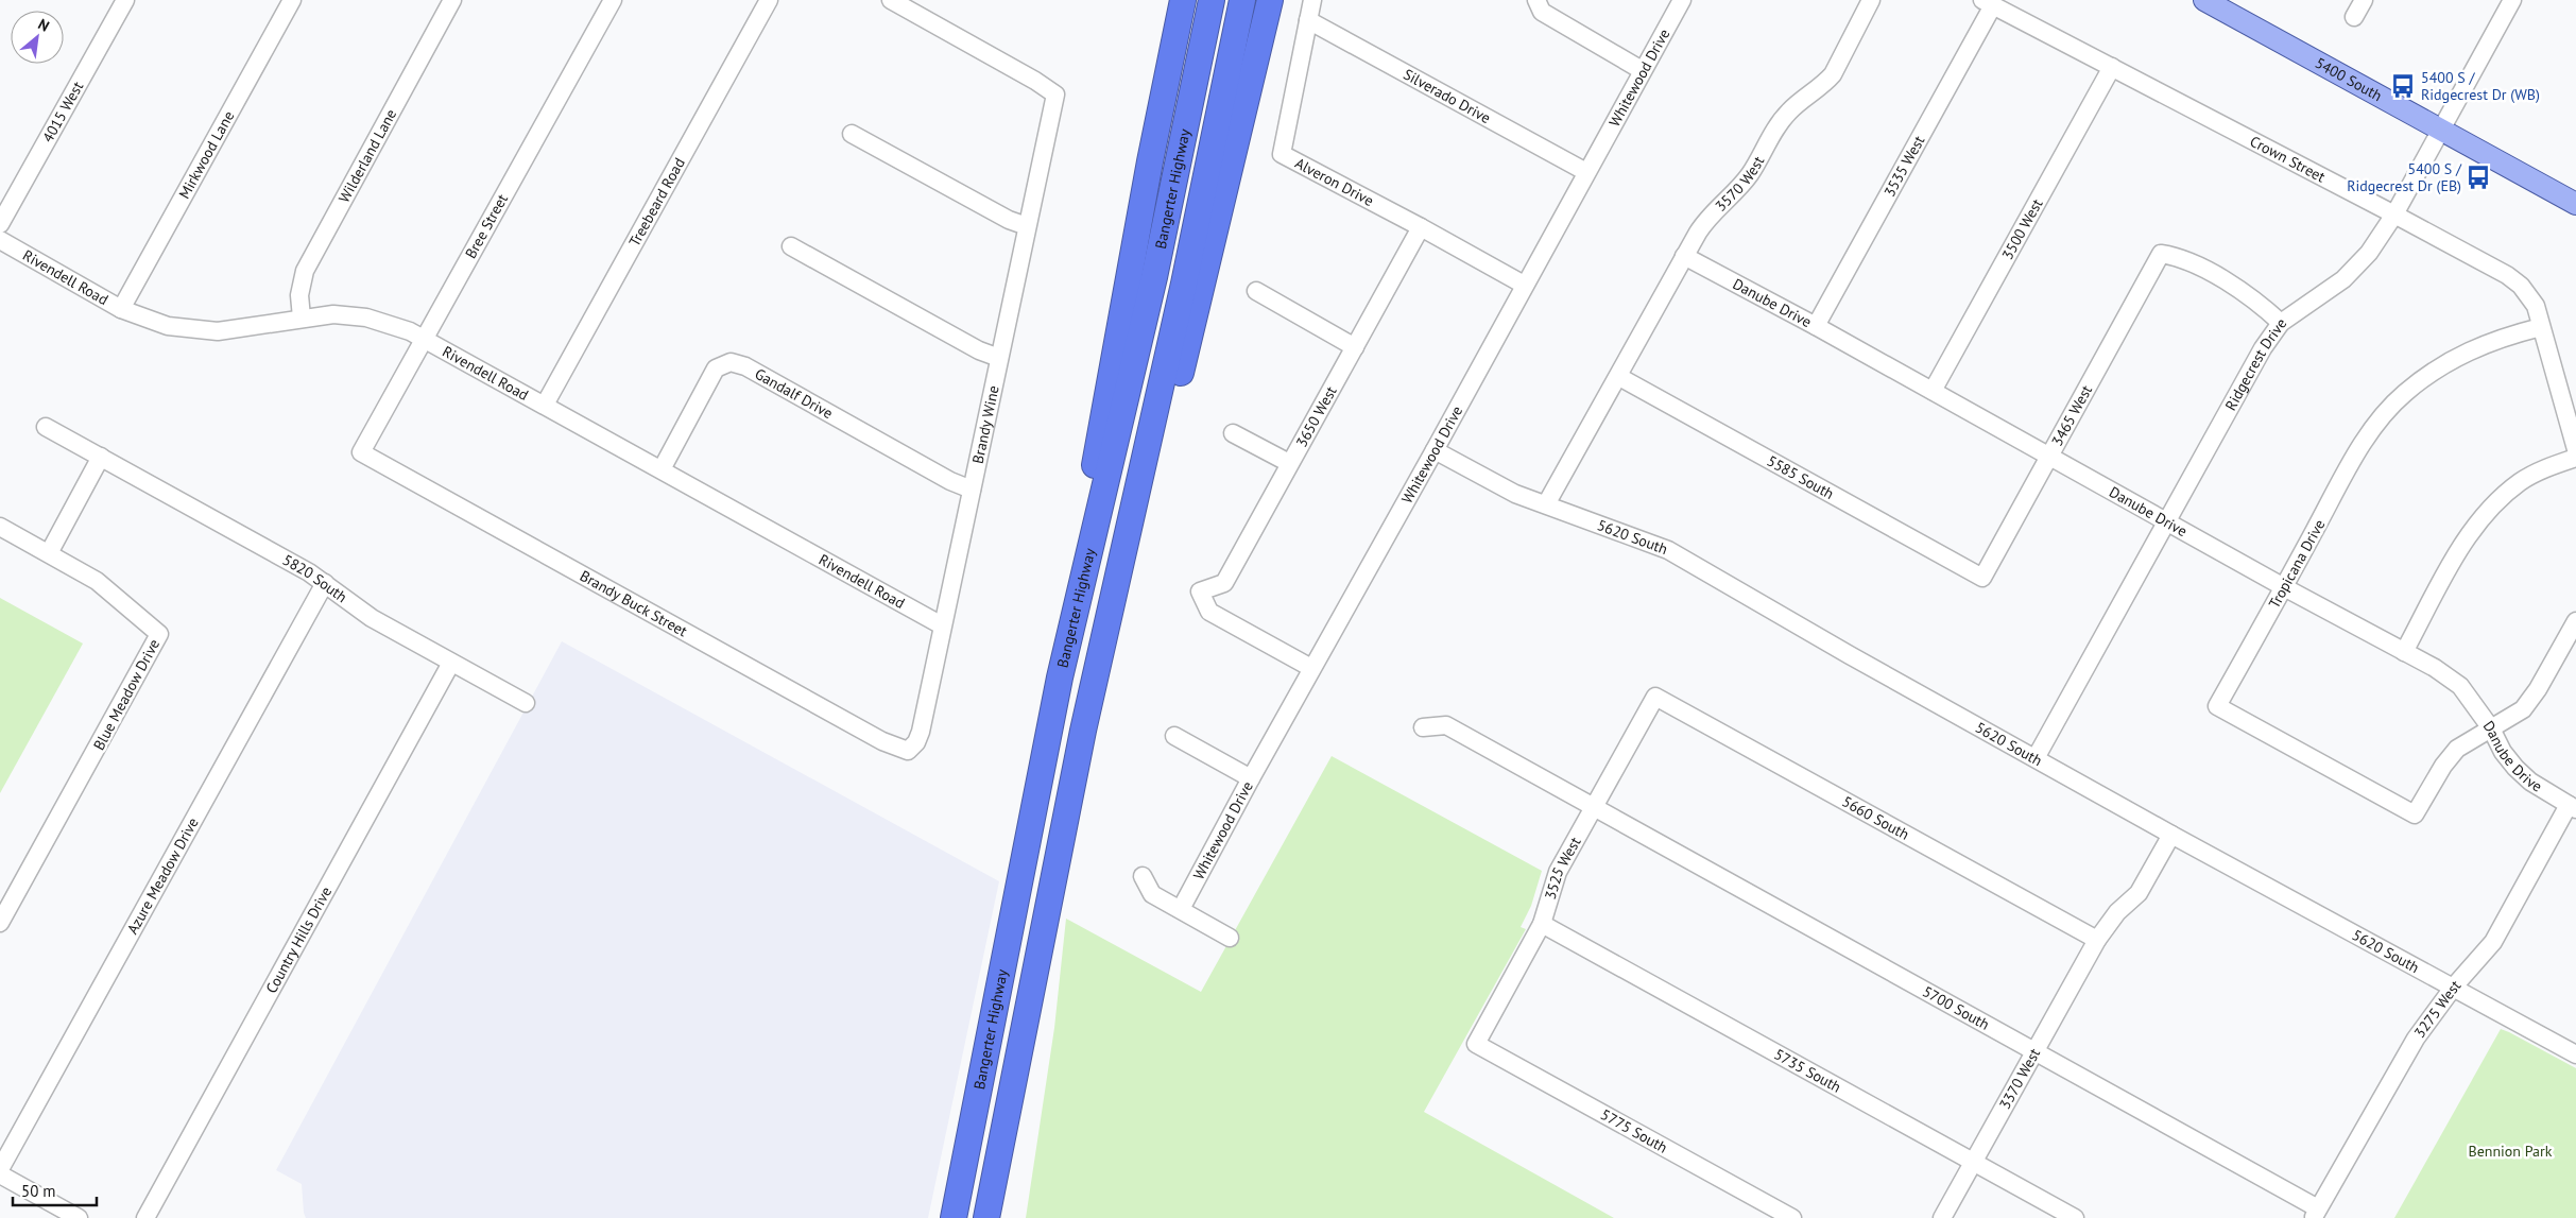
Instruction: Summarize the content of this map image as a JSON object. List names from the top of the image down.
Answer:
{
  "streets": {
    "highway": ["Bangerter Highway"],
    "main road": ["5400 South"],
    "street": [
      "Whitewood Drive",
      "Silverado Drive",
      "4015 West",
      "Mirkwood Lane",
      "Wilderland Lane",
      "Crown Street",
      "3535 West",
      "Alveron Drive",
      "3570 West",
      "Treebeard Road",
      "Bree Street",
      "3500 West",
      "Rivendell Road",
      "Danube Drive",
      "Ridgecrest Drive",
      "Gandalf Drive",
      "3465 West",
      "3650 West",
      "Brandy Wine",
      "5585 South",
      "5620 South",
      "Tropicana Drive",
      "5820 South",
      "Brandy Buck Street",
      "Blue Meadow Drive",
      "5660 South",
      "3525 West",
      "Azure Meadow Drive",
      "Country Hills Drive",
      "5700 South",
      "3275 West",
      "5735 South",
      "3370 West",
      "5775 South"
    ]
  },
  "crossings": [
    ["Whitewood Drive", "Silverado Drive"],
    ["Whitewood Drive", "Alveron Drive"],
    ["Whitewood Drive", "3650 West"],
    ["Whitewood Drive", "5620 South"],
    ["5400 South", "Ridgecrest Drive"],
    ["Silverado Drive", "Alveron Drive"],
    ["Mirkwood Lane", "Rivendell Road"],
    ["Wilderland Lane", "Rivendell Road"],
    ["Crown Street", "3535 West"],
    ["Crown Street", "3500 West"],
    ["Crown Street", "Ridgecrest Drive"],
    ["Crown Street", "Tropicana Drive"],
    ["3535 West", "Danube Drive"],
    ["Alveron Drive", "3650 West"],
    ["3570 West", "Danube Drive"],
    ["3570 West", "5585 South"],
    ["3570 West", "5620 South"],
    ["Treebeard Road", "Rivendell Road"],
    ["Bree Street", "Rivendell Road"],
    ["Bree Street", "Brandy Buck Street"],
    ["3500 West", "Danube Drive"],
    ["Rivendell Road", "Gandalf Drive"],
    ["Rivendell Road", "Brandy Wine"],
    ["Danube Drive", "Ridgecrest Drive"],
    ["Danube Drive", "3465 West"],
    ["Danube Drive", "Tropicana Drive"],
    ["Danube Drive", "3275 West"],
    ["Ridgecrest Drive", "3465 West"],
    ["Ridgecrest Drive", "5620 South"],
    ["Gandalf Drive", "Brandy Wine"],
    ["3465 West", "5585 South"],
    ["Brandy Wine", "Brandy Buck Street"],
    ["5620 South", "3275 West"],
    ["5620 South", "3370 West"],
    ["5820 South", "Azure Meadow Drive"],
    ["5820 South", "Country Hills Drive"],
    ["5660 South", "3525 West"],
    ["5660 South", "3370 West"],
    ["3525 West", "5700 South"],
    ["3525 West", "5735 South"],
    ["3525 West", "5775 South"],
    ["5700 South", "3275 West"],
    ["5700 South", "3370 West"],
    ["5735 South", "3370 West"]
  ],
  "parks": ["Bennion Park"],
  "places": {
    "bus stop": ["5400 S / Ridgecrest Dr (WB)", "5400 S / Ridgecrest Dr (EB)"]
  },
  "scale_bar": "50 m",
  "north": "top right"
}
